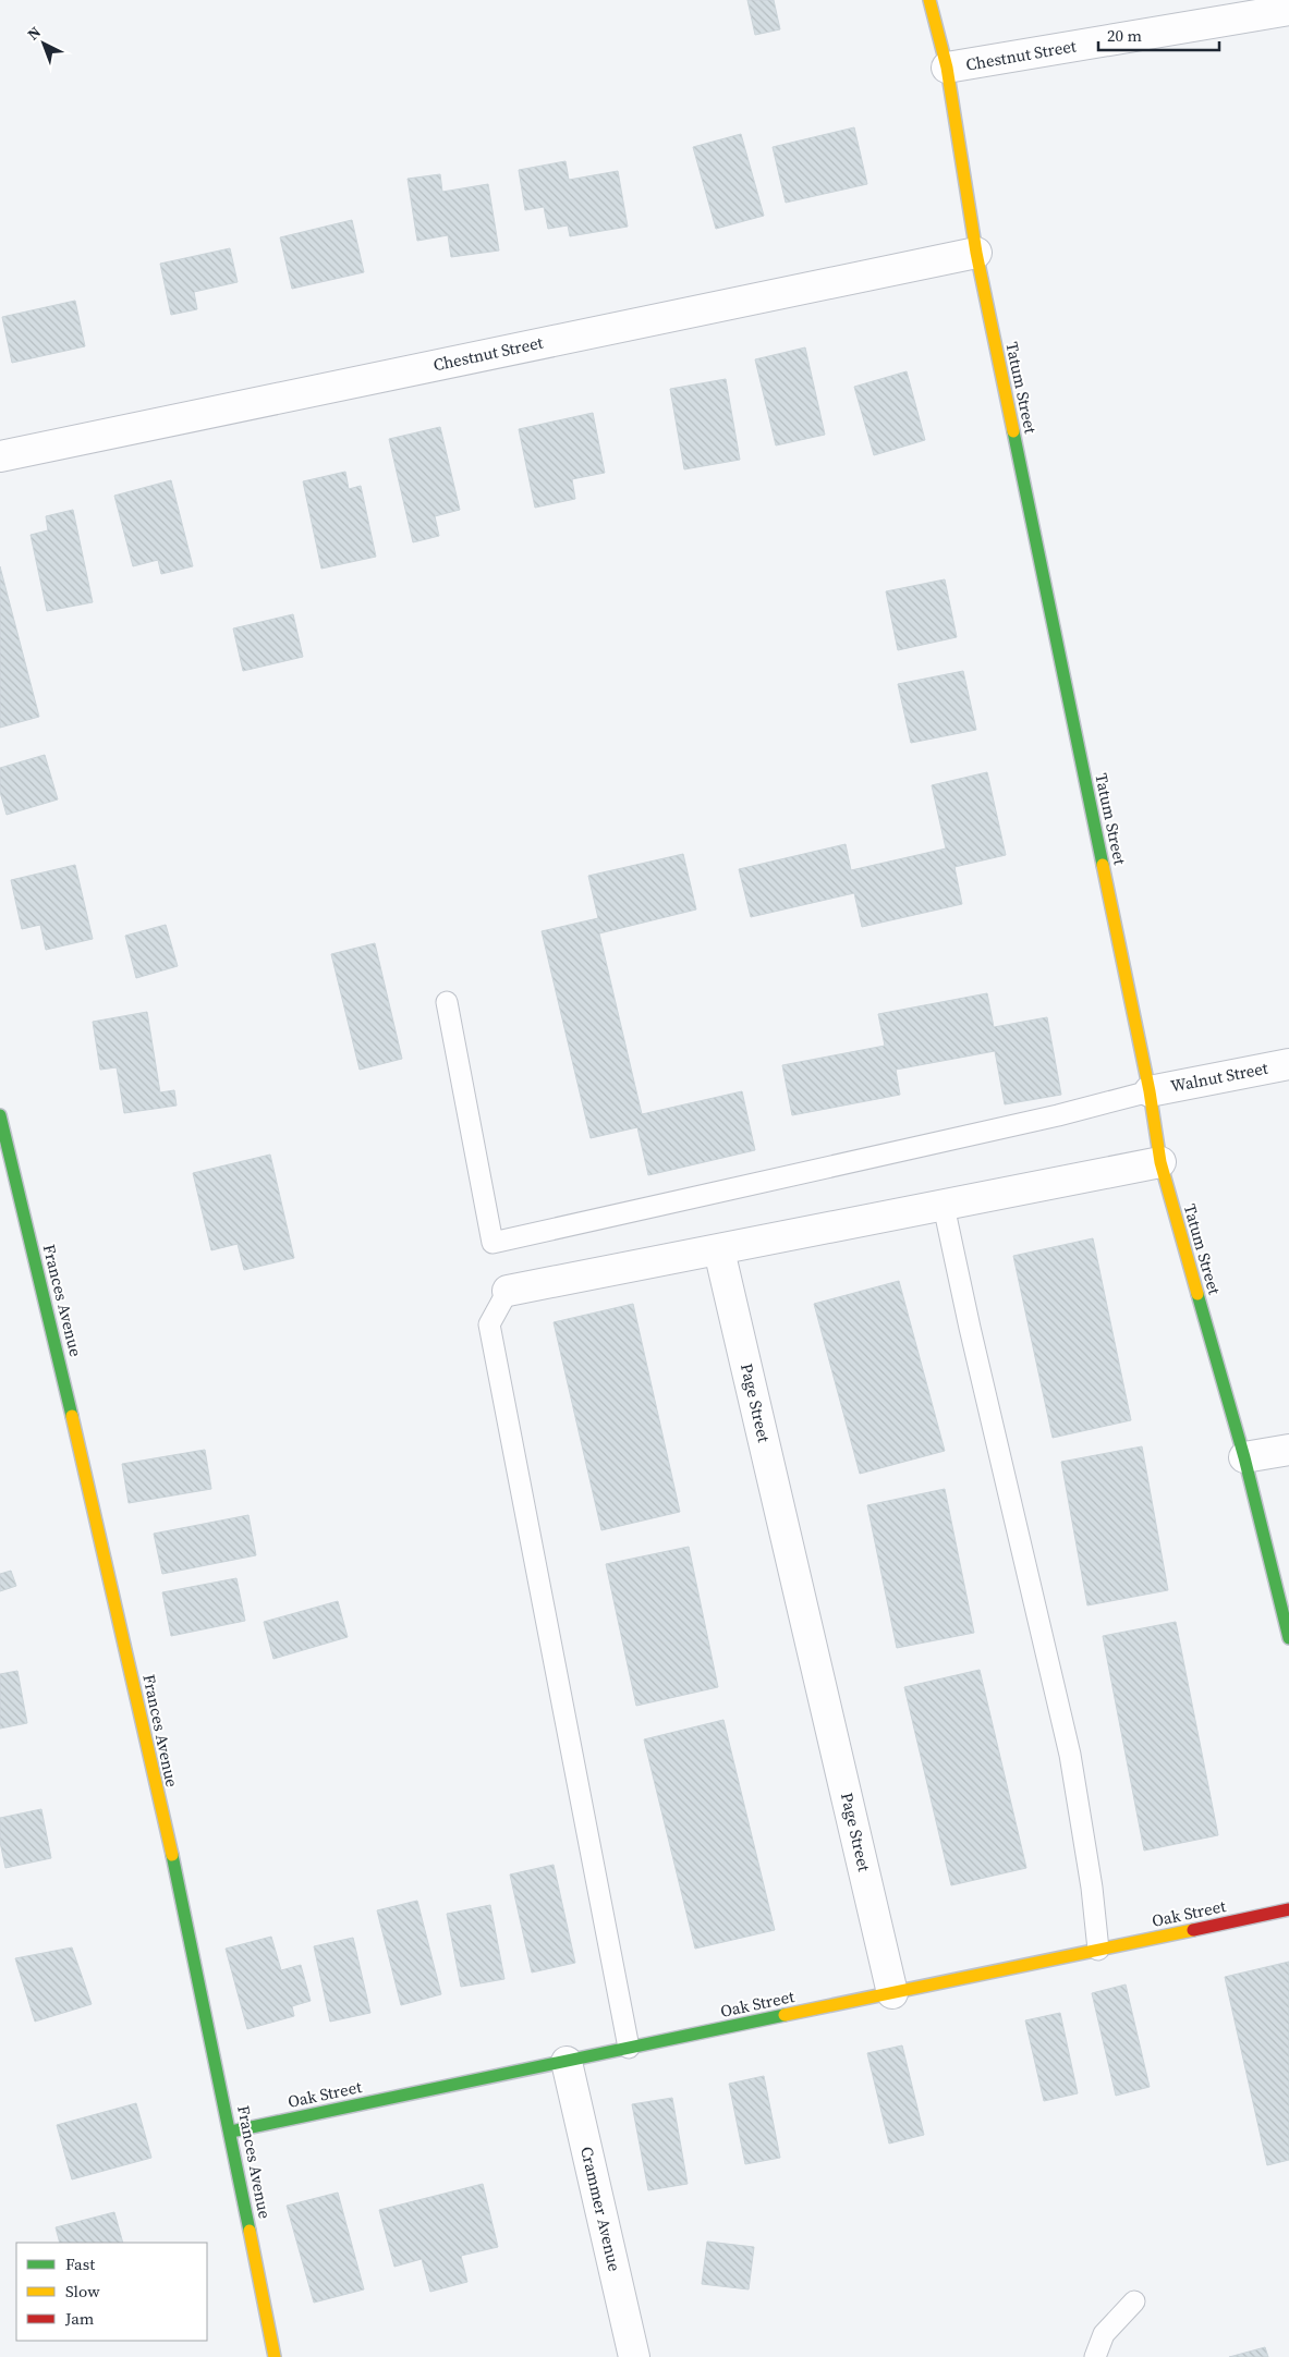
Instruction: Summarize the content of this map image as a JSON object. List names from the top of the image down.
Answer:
{
  "streets": {
    "street": [
      "Chestnut Street",
      "Tatum Street",
      "Walnut Street",
      "Frances Avenue",
      "Page Street",
      "Oak Street",
      "Crammer Avenue"
    ]
  },
  "crossings": [
    ["Chestnut Street", "Tatum Street"],
    ["Tatum Street", "Walnut Street"],
    ["Frances Avenue", "Oak Street"],
    ["Page Street", "Oak Street"],
    ["Oak Street", "Crammer Avenue"]
  ],
  "legend": ["Fast", "Slow", "Jam"],
  "scale_bar": "20 m",
  "north": "top left"
}
